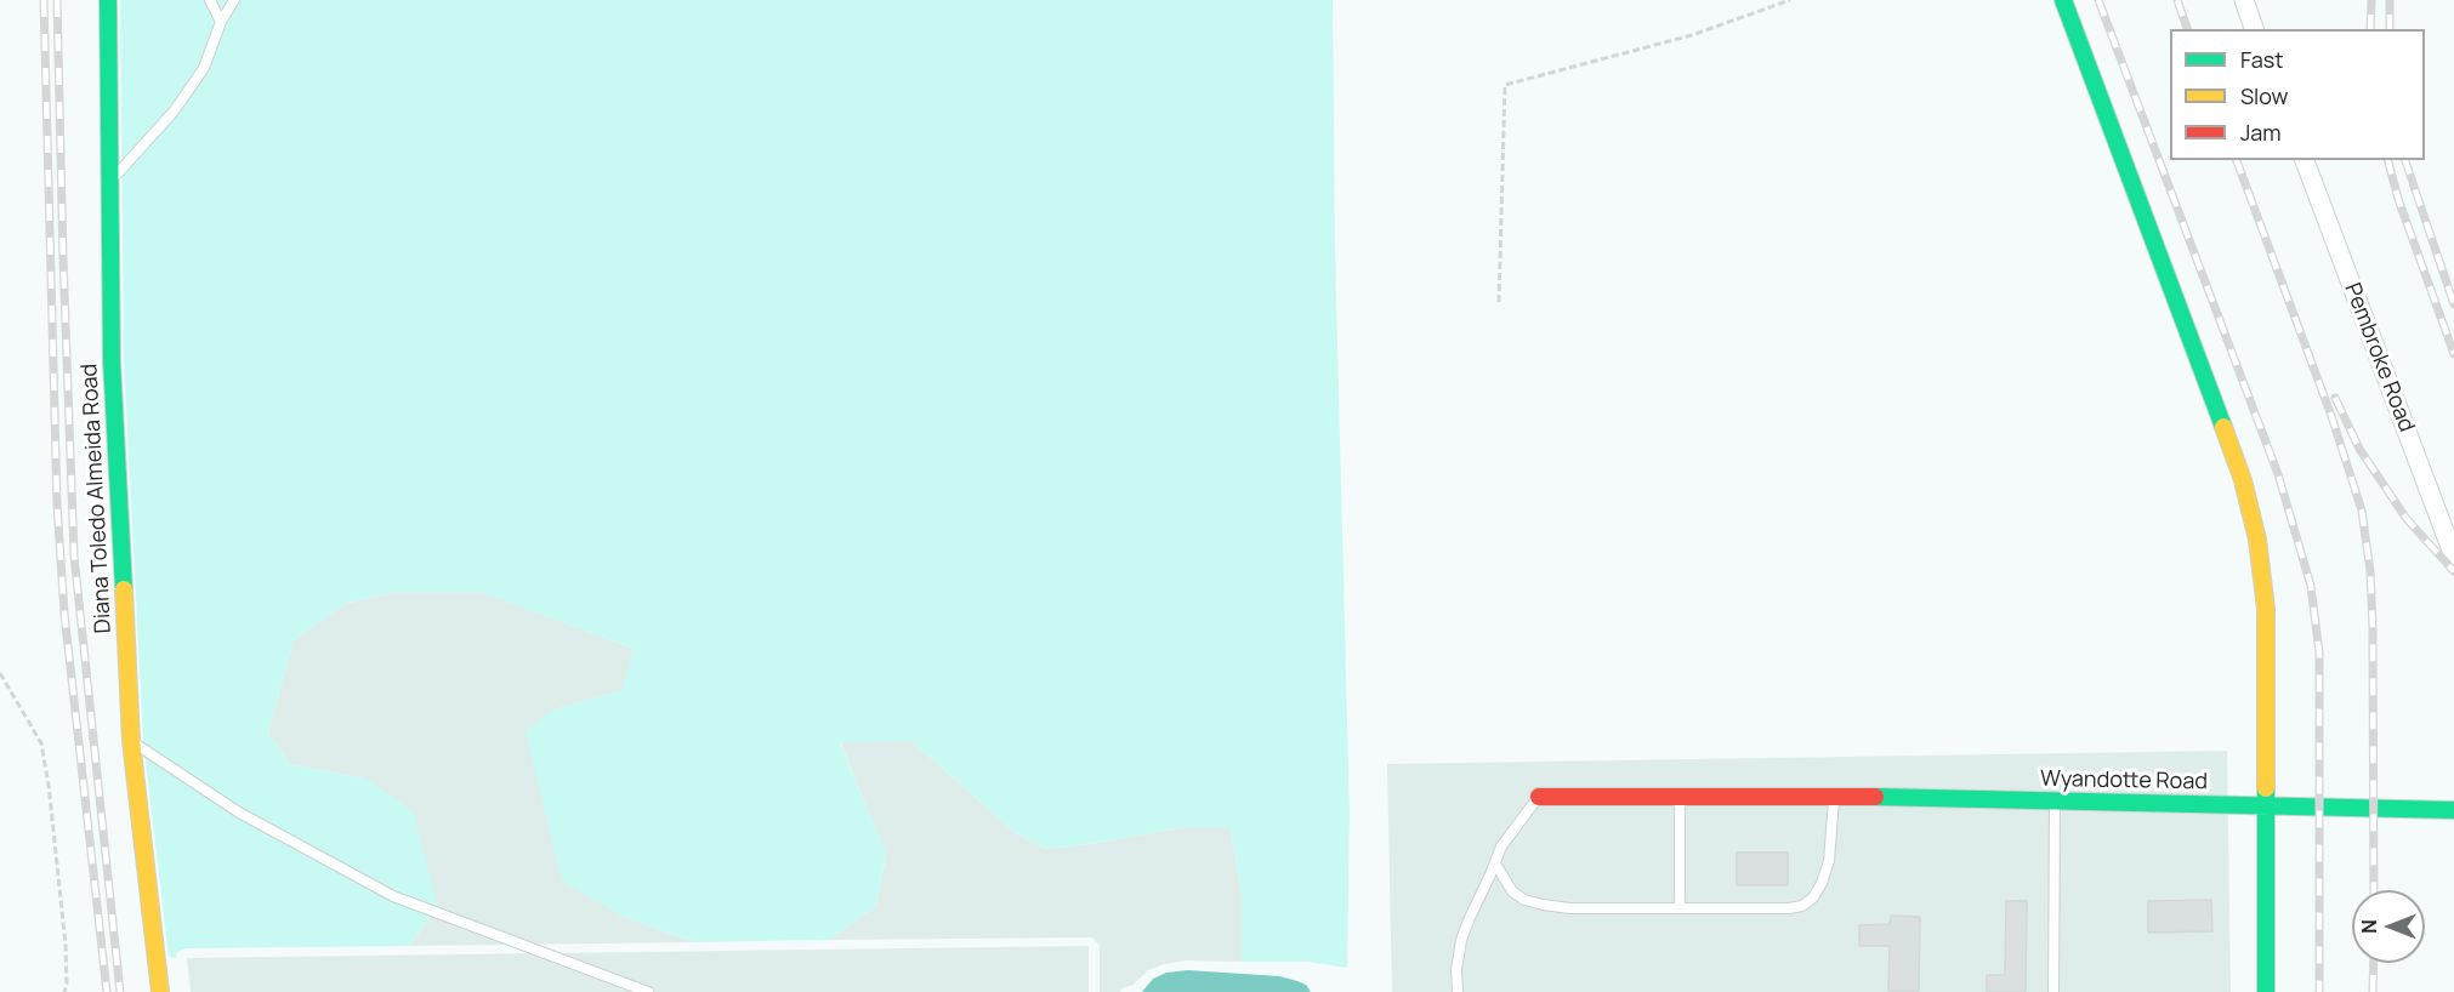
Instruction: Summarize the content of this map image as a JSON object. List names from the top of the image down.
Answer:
{
  "streets": {
    "street": ["Pembroke Road", "Diana Toledo Almeida Road", "Wyandotte Road"]
  },
  "legend": ["Fast", "Slow", "Jam"],
  "north": "left"
}
